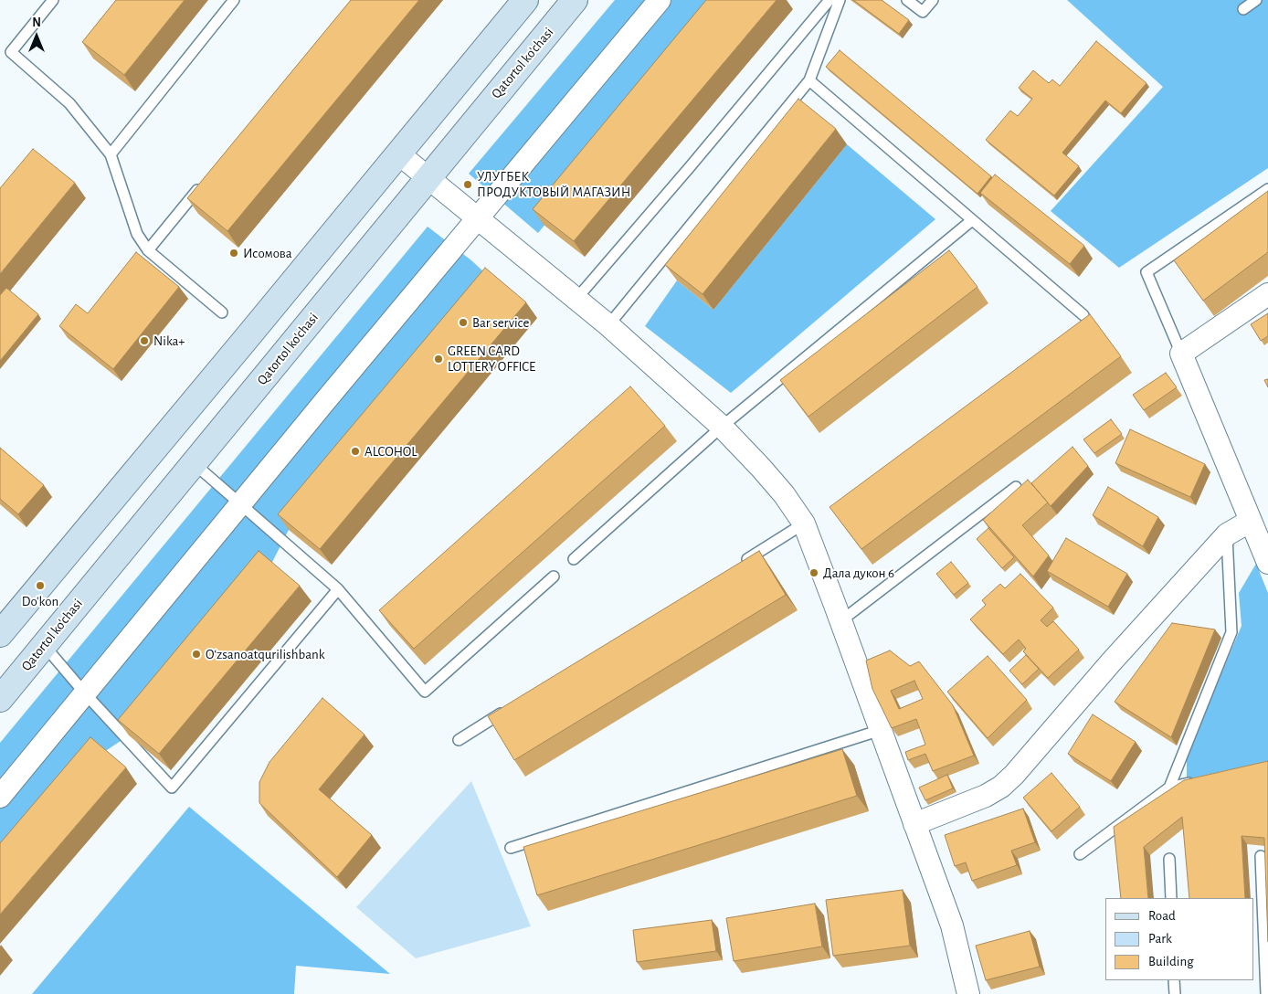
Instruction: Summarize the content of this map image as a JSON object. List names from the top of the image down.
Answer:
{
  "streets": {
    "main road": ["Qatortol ko'chasi"]
  },
  "places": [
    "УЛУГБЕК ПРОДУКТОВЫЙ МАГАЗИН",
    "Исомова",
    "Bar service",
    "Nika+",
    "GREEN CARD LOTTERY OFFICE",
    "ALCOHOL",
    "Дала дукон 6",
    "Do'kon",
    "Oʻzsanoatqurilishbank"
  ],
  "legend": ["Road", "Park", "Building"],
  "north": "top"
}
